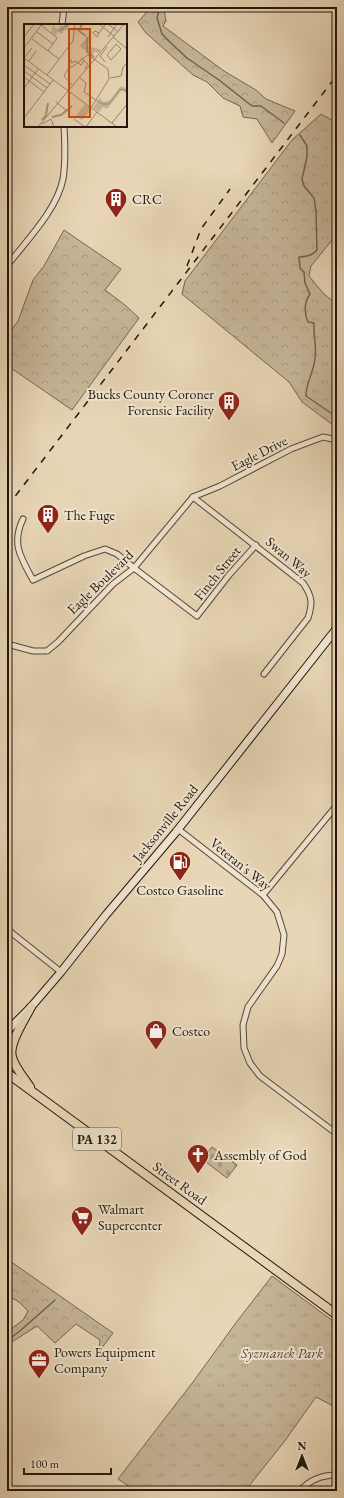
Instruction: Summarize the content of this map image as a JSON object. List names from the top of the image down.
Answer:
{
  "streets": {
    "main road": ["Jacksonville Road", "PA 132", "Street Road"],
    "street": [
      "Eagle Drive",
      "Swan Way",
      "Finch Street",
      "Eagle Boulevard",
      "Veteran's Way"
    ]
  },
  "crossings": [
    ["Eagle Drive", "Swan Way"],
    ["Eagle Drive", "Eagle Boulevard"],
    ["Swan Way", "Finch Street"],
    ["Swan Way", "Eagle Boulevard"],
    ["Finch Street", "Eagle Boulevard"],
    ["Jacksonville Road", "Veteran's Way"]
  ],
  "parks": ["Syzmanek Park"],
  "places": {
    "building": ["CRC", "Bucks County Coroner Forensic Facility", "The Fuge"],
    "fuel station": ["Costco Gasoline"],
    "shop": ["Costco"],
    "church": ["Assembly of God"],
    "supermarket": ["Walmart Supercenter"],
    "office": ["Powers Equipment Company"]
  },
  "scale_bar": "100 m",
  "north": "top"
}
